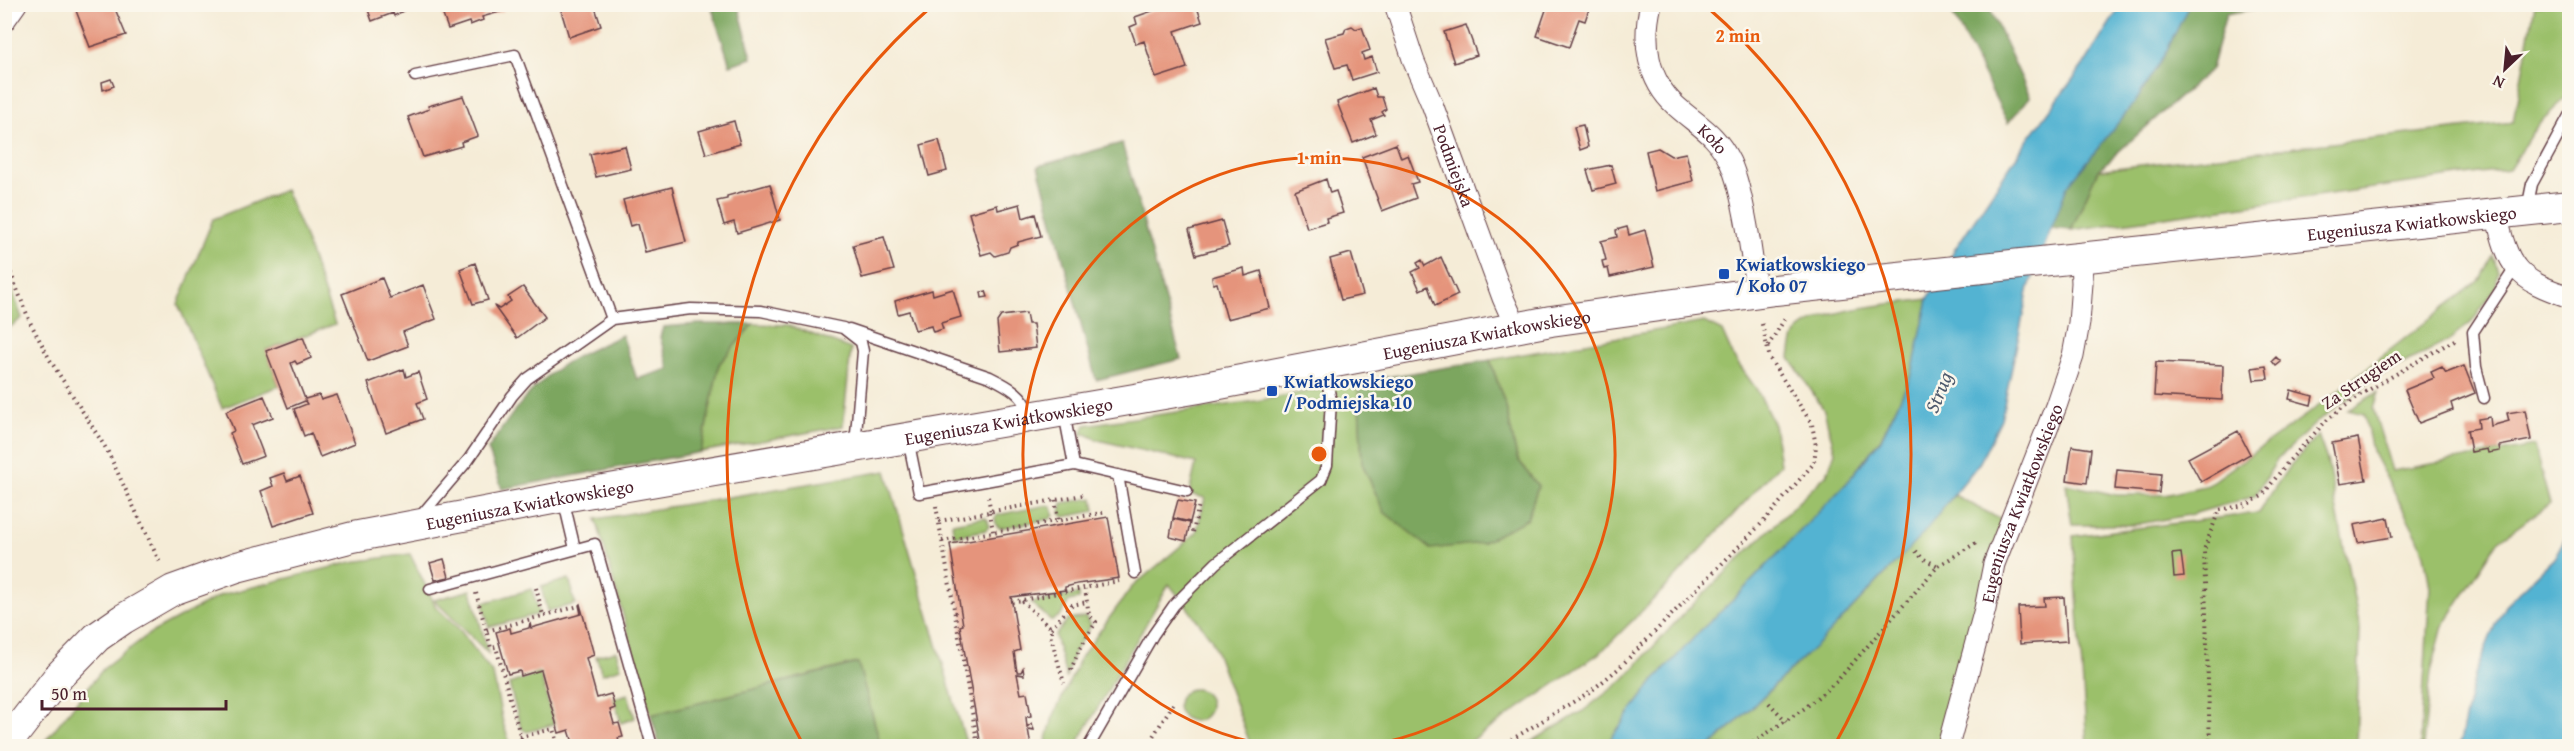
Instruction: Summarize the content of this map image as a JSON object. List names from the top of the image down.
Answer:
{
  "streets": {
    "street": ["Koło", "Podmiejska", "Eugeniusza Kwiatkowskiego"],
    "path": ["Za Strugiem"]
  },
  "crossings": [
    ["Koło", "Eugeniusza Kwiatkowskiego"],
    ["Podmiejska", "Eugeniusza Kwiatkowskiego"]
  ],
  "water": ["Strug"],
  "places": {
    "transit": ["Kwiatkowskiego / Koło 07", "Kwiatkowskiego / Podmiejska 10"]
  },
  "scale_bar": "50 m",
  "north": "bottom left",
  "rings": ["2 min", "1 min"]
}
